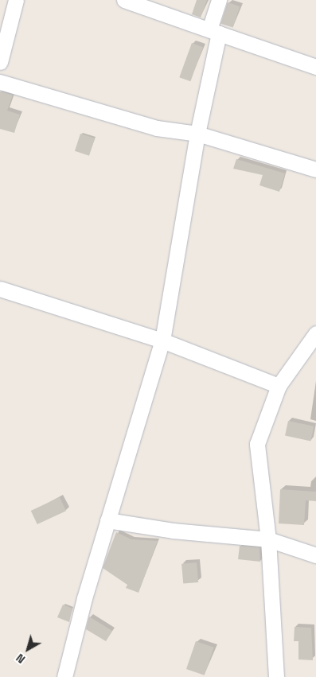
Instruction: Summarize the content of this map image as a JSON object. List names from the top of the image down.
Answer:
{
  "north": "bottom left"
}
